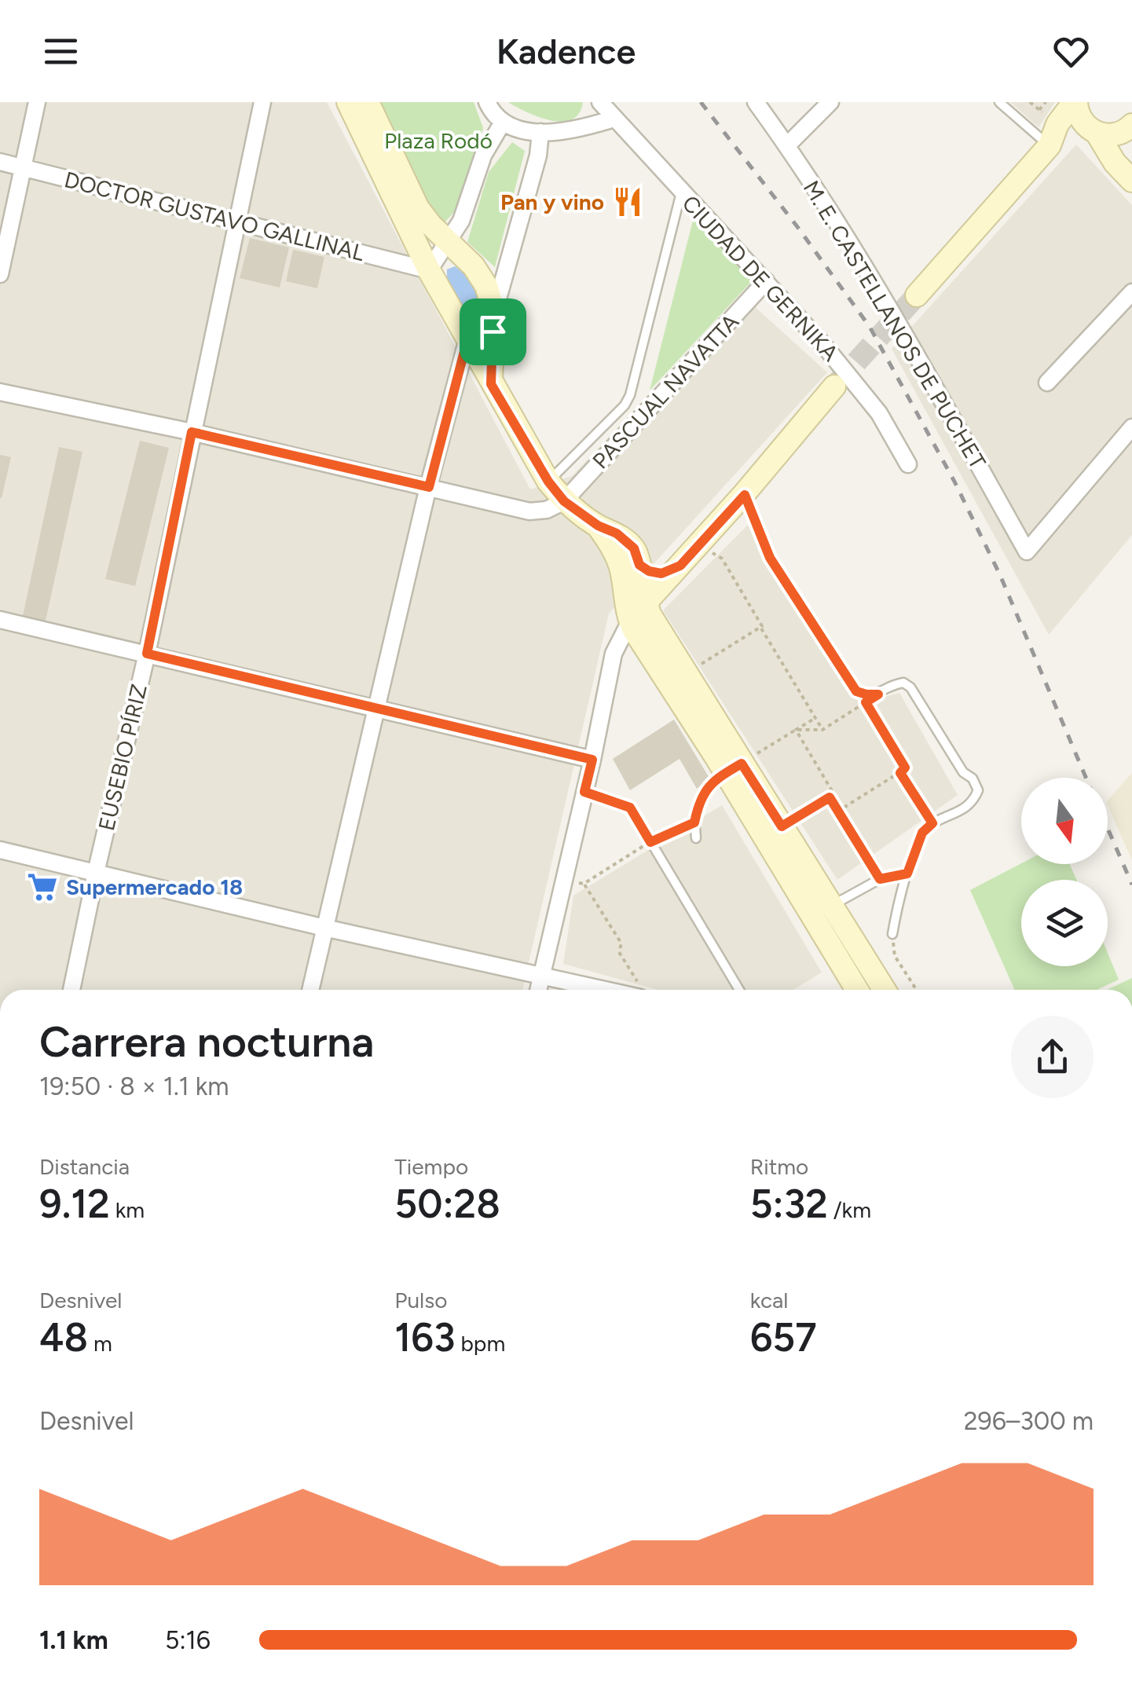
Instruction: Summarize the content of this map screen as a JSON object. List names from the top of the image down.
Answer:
{
  "streets": {
    "street": [
      "DOCTOR GUSTAVO GALLINAL",
      "CIUDAD DE GERNIKA",
      "M. E. CASTELLANOS DE PUCHET",
      "PASCUAL NAVATTA",
      "EUSEBIO PÍRIZ"
    ]
  },
  "crossings": [
    ["DOCTOR GUSTAVO GALLINAL", "EUSEBIO PÍRIZ"],
    ["CIUDAD DE GERNIKA", "PASCUAL NAVATTA"]
  ],
  "parks": ["Plaza Rodó"],
  "places": {
    "restaurant": ["Pan y vino"],
    "supermarket": ["Supermercado 18"]
  },
  "north": "bottom",
  "page": {
    "header": "Kadence",
    "heading": ["Carrera nocturna", "19:50 · 8 × 1.1 km"],
    "stats": [
      ["Distancia", "9.12 km"],
      ["Tiempo", "50:28"],
      ["Ritmo", "5:32 /km"],
      ["Desnivel", "48 m"],
      ["Pulso", "163 bpm"],
      ["kcal", "657"]
    ],
    "chart": ["Desnivel", "296–300 m"],
    "list": [
      {
        "name": "1.1 km",
        "note": "5:16"
      }
    ]
  }
}
